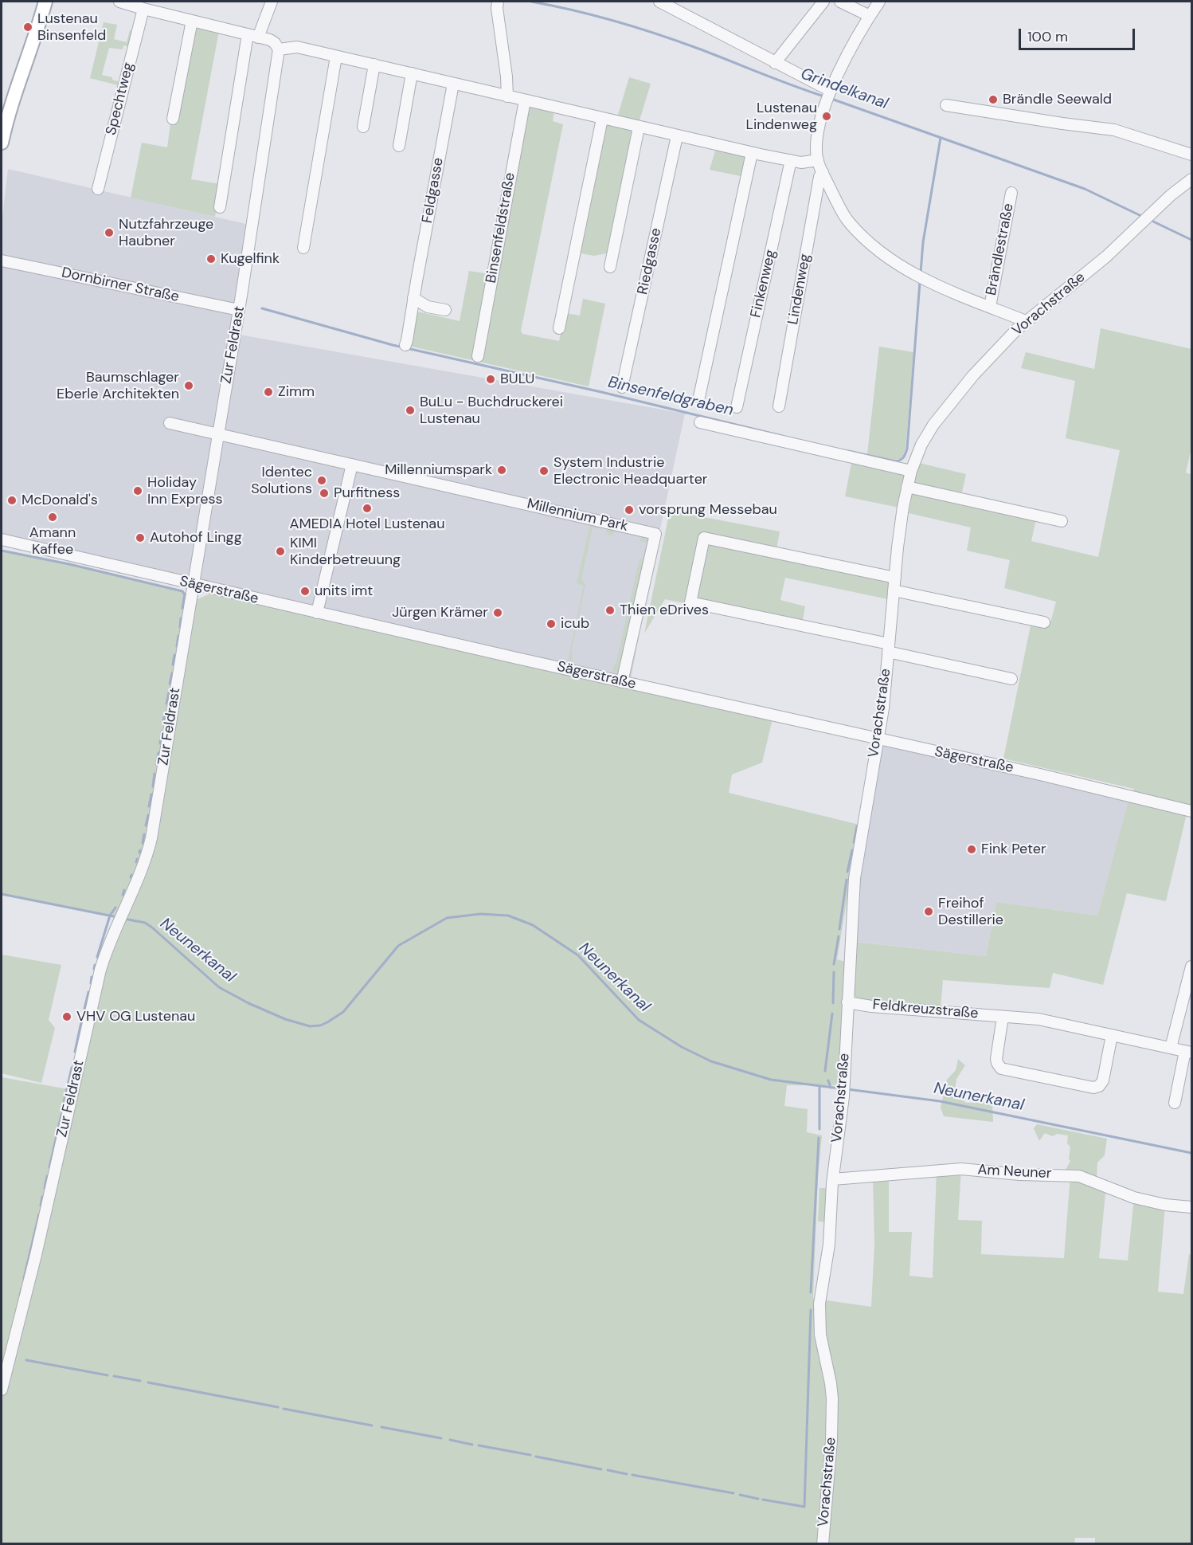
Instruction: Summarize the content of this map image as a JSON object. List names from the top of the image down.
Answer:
{
  "streets": {
    "street": [
      "Spechtweg",
      "Feldgasse",
      "Binsenfeldstraße",
      "Brändlestraße",
      "Riedgasse",
      "Finkenweg",
      "Dornbirner Straße",
      "Lindenweg",
      "Vorachstraße",
      "Zur Feldrast",
      "Millennium Park",
      "Sägerstraße",
      "Feldkreuzstraße",
      "Am Neuner"
    ]
  },
  "crossings": [
    ["Brändlestraße", "Lindenweg"],
    ["Brändlestraße", "Vorachstraße"],
    ["Dornbirner Straße", "Zur Feldrast"],
    ["Vorachstraße", "Sägerstraße"],
    ["Vorachstraße", "Feldkreuzstraße"],
    ["Vorachstraße", "Am Neuner"],
    ["Zur Feldrast", "Millennium Park"],
    ["Zur Feldrast", "Sägerstraße"],
    ["Millennium Park", "Sägerstraße"]
  ],
  "water": ["Grindelkanal", "Binsenfeldgraben", "Neunerkanal"],
  "places": [
    "Lustenau Binsenfeld",
    "Brändle Seewald",
    "Lustenau Lindenweg",
    "Nutzfahrzeuge Haubner",
    "Kugelfink",
    "BULU",
    "Baumschlager Eberle Architekten",
    "Zimm",
    "BuLu - Buchdruckerei Lustenau",
    "Millenniumspark",
    "System Industrie Electronic Headquarter",
    "Identec Solutions",
    "Holiday Inn Express",
    "Purfitness",
    "McDonald's",
    "AMEDIA Hotel Lustenau",
    "vorsprung Messebau",
    "Amann Kaffee",
    "Autohof Lingg",
    "KIMI Kinderbetreuung",
    "units imt",
    "Thien eDrives",
    "Jürgen Krämer",
    "icub",
    "Fink Peter",
    "Freihof Destillerie",
    "VHV OG Lustenau"
  ],
  "scale_bar": "100 m"
}
